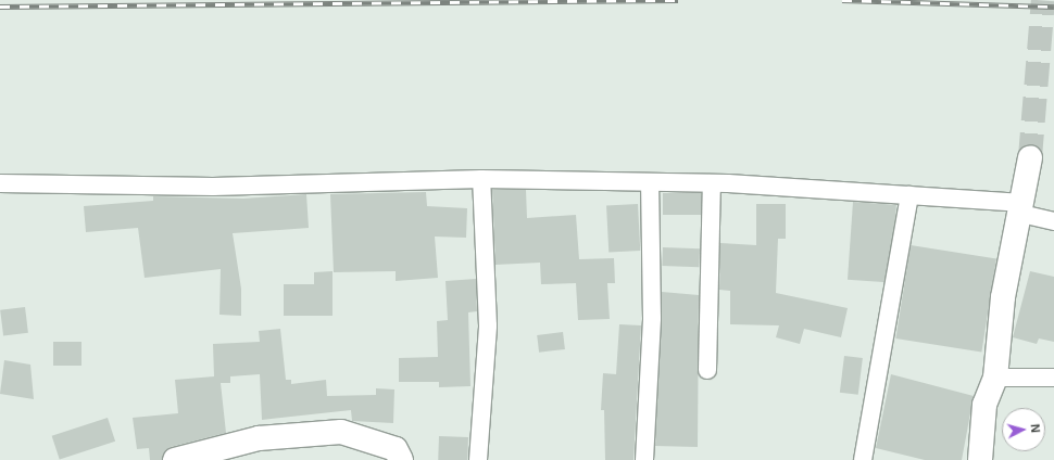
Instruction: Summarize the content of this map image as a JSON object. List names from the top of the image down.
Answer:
{
  "north": "right"
}
